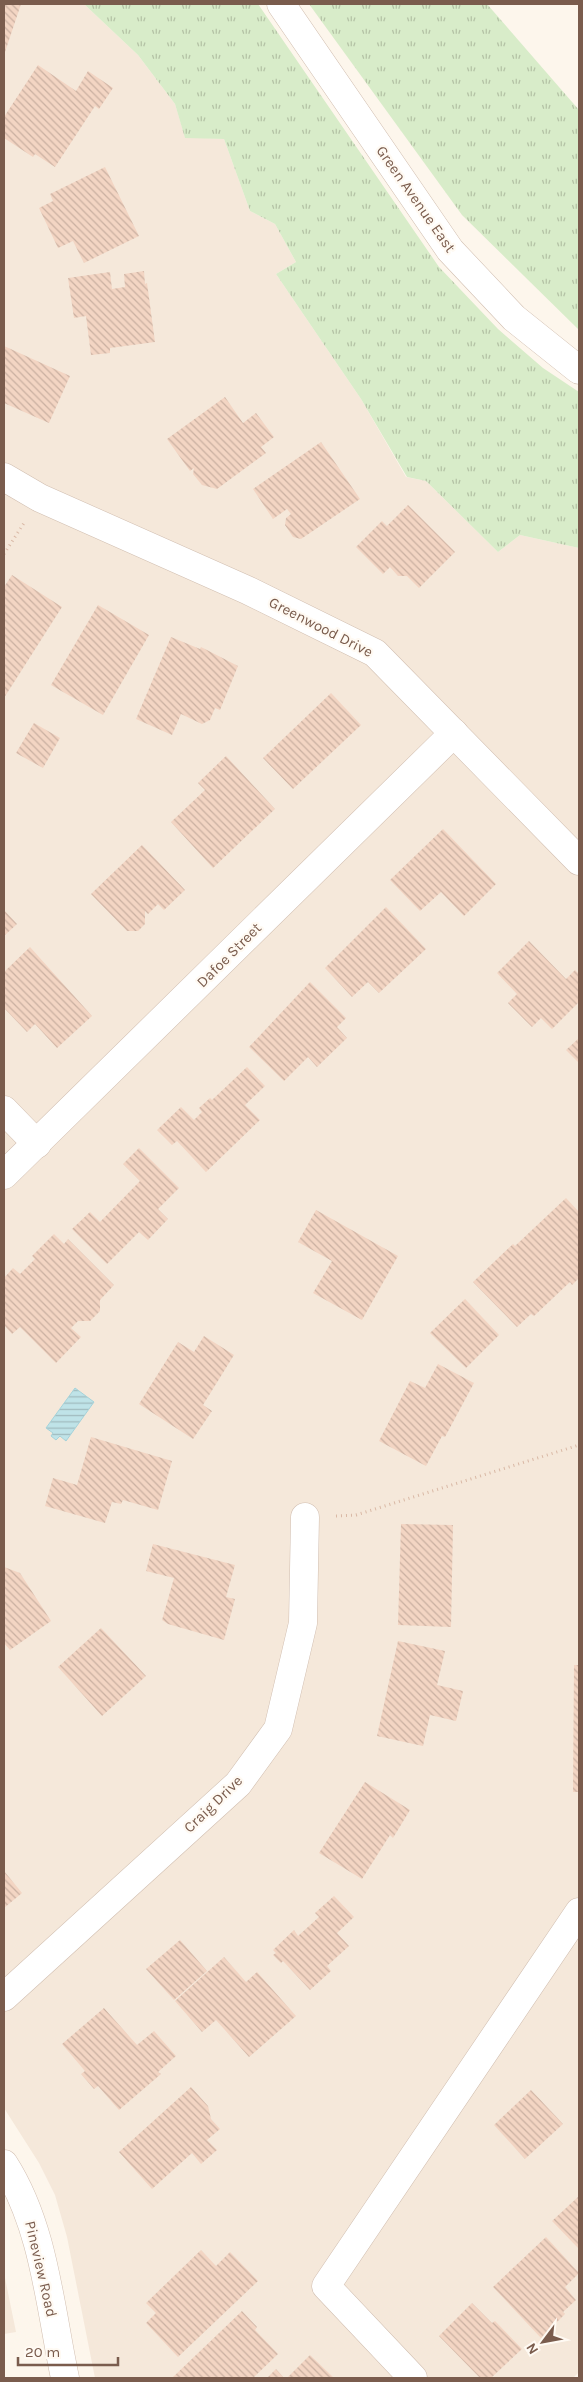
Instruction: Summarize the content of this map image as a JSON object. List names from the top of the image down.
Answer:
{
  "streets": {
    "street": [
      "Green Avenue East",
      "Greenwood Drive",
      "Dafoe Street",
      "Craig Drive",
      "Pineview Road"
    ]
  },
  "crossings": [
    ["Greenwood Drive", "Dafoe Street"]
  ],
  "scale_bar": "20 m",
  "north": "bottom left"
}
